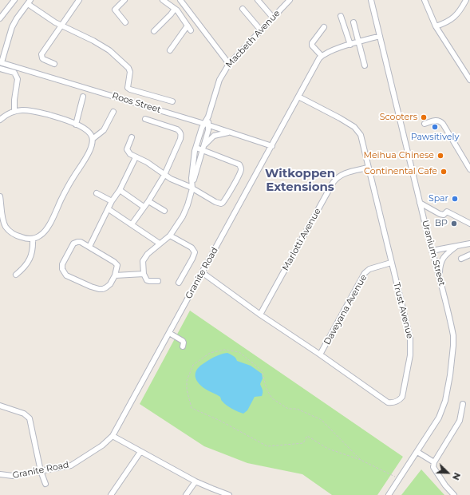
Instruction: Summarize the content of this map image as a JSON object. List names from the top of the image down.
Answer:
{
  "streets": {
    "street": [
      "Macbeth Avenue",
      "Roos Street",
      "Marlotti Avenue",
      "Uranium Street",
      "Granite Road",
      "Daveyana Avenue",
      "Trust Avenue"
    ]
  },
  "crossings": [
    ["Macbeth Avenue", "Roos Street"],
    ["Roos Street", "Granite Road"],
    ["Marlotti Avenue", "Trust Avenue"],
    ["Granite Road", "Trust Avenue"],
    ["Daveyana Avenue", "Trust Avenue"]
  ],
  "districts": ["Witkoppen Extensions"],
  "places": [
    "Scooters",
    "Pawsitively",
    "Meihua Chinese",
    "Continental Cafe",
    "Spar",
    "BP"
  ],
  "north": "bottom right"
}
